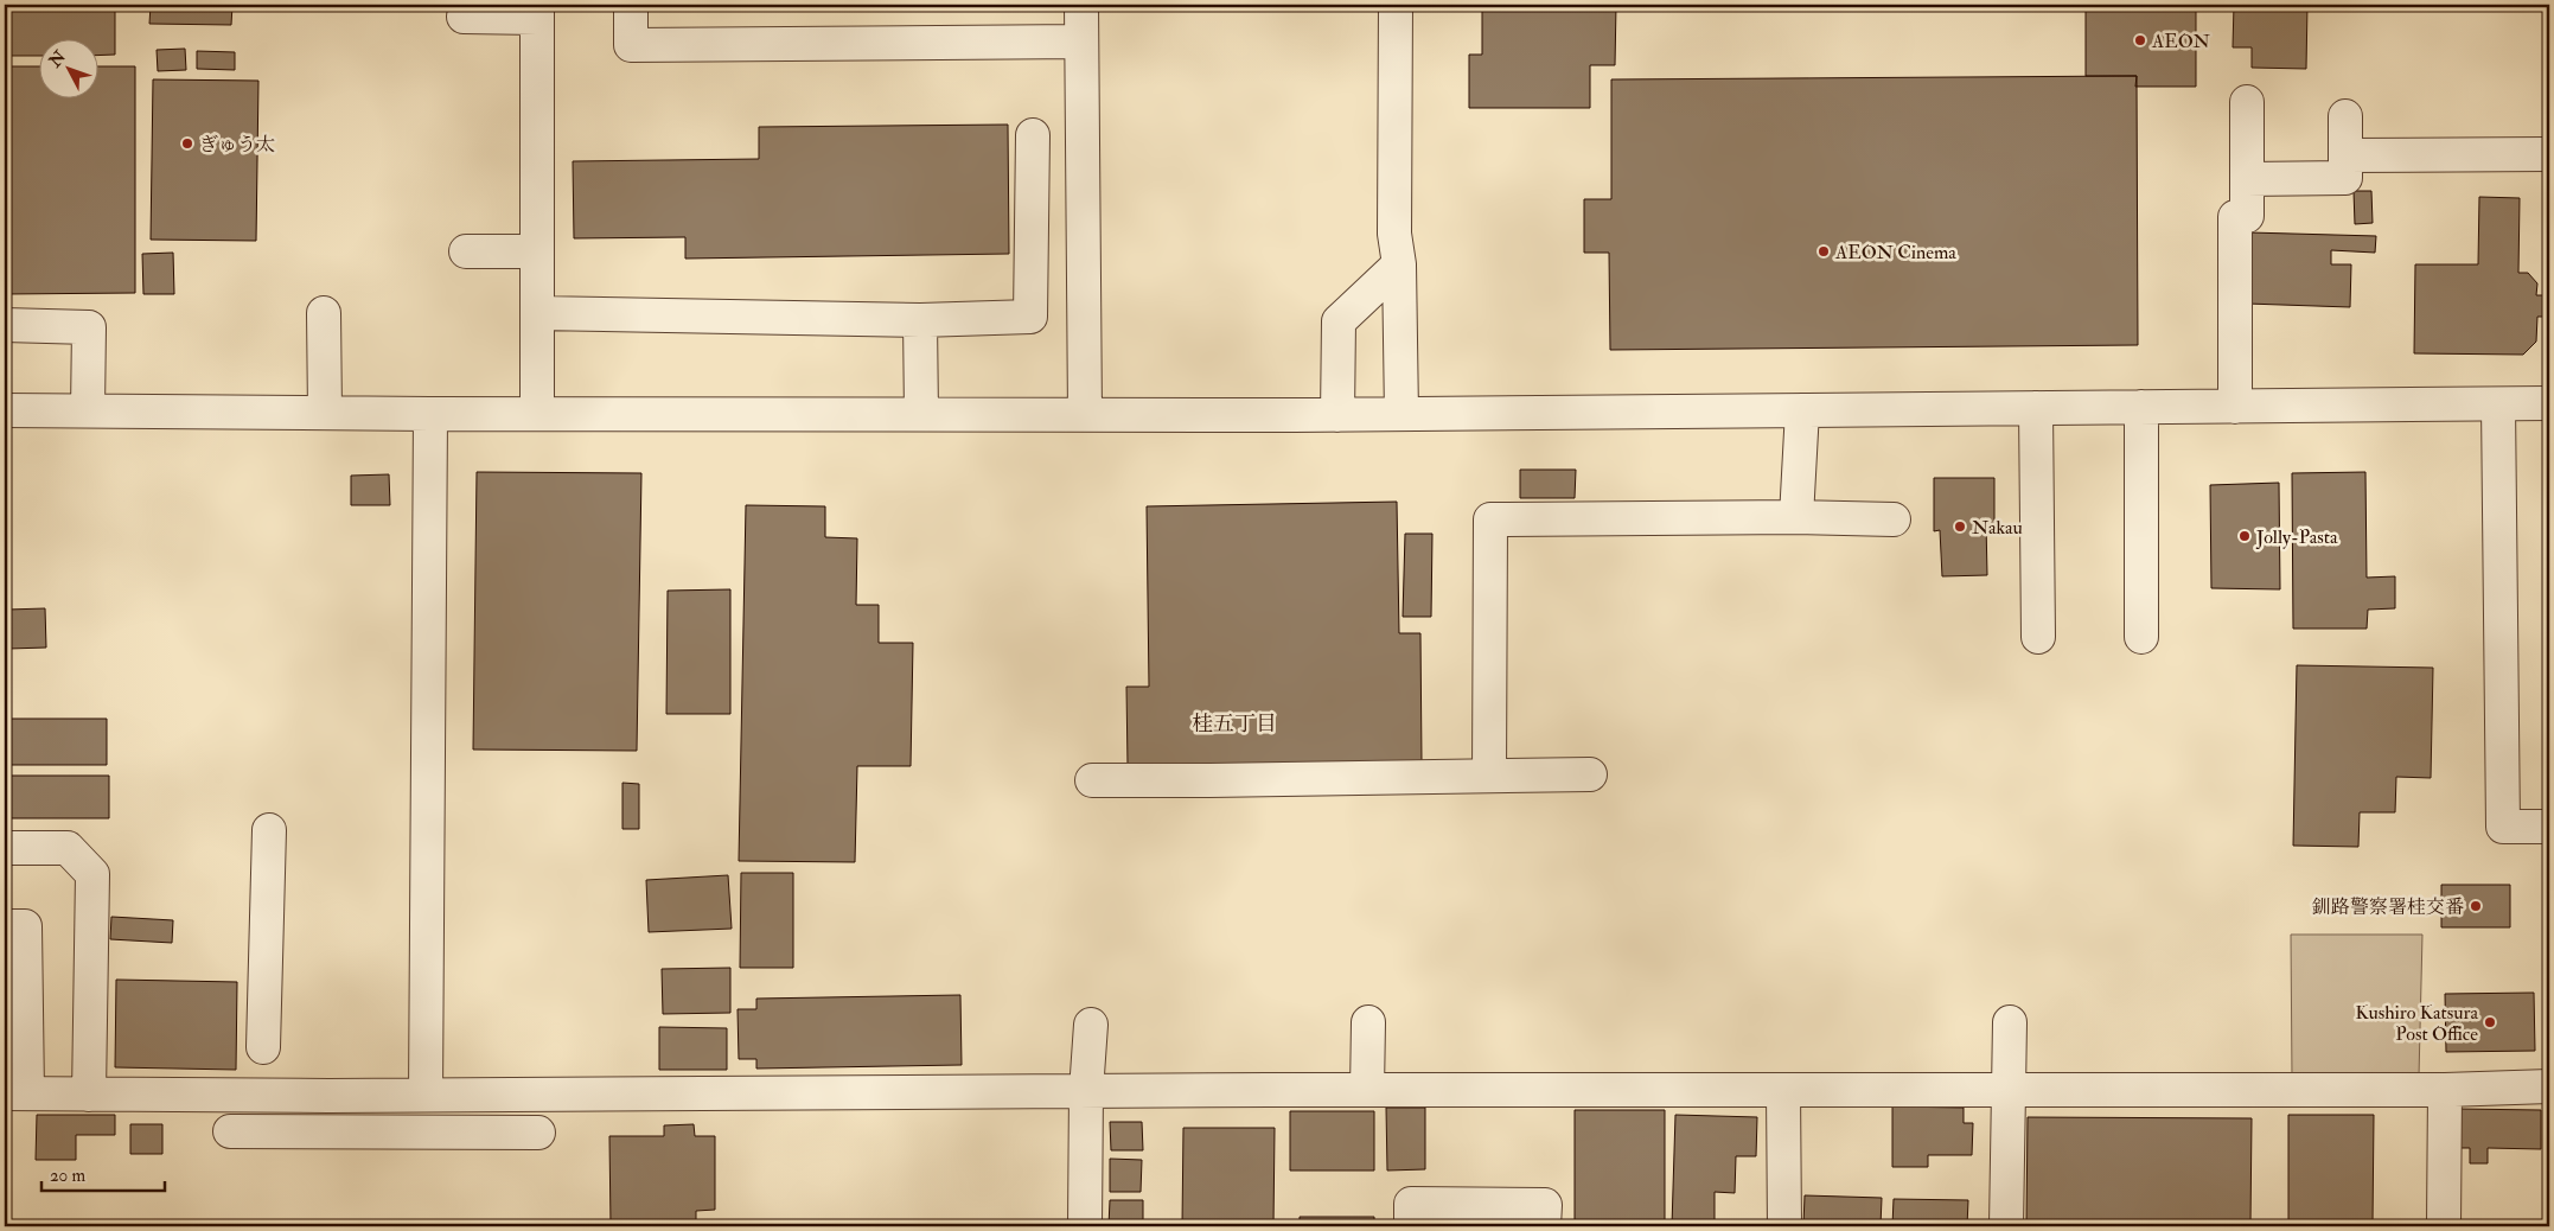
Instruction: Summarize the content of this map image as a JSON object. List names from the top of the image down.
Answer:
{
  "districts": ["桂五丁目"],
  "places": [
    "AEON",
    "ぎゅう太",
    "AEON Cinema",
    "Nakau",
    "Jolly-Pasta",
    "釧路警察署桂交番",
    "Kushiro Katsura Post Office"
  ],
  "scale_bar": "20 m",
  "north": "top left"
}
